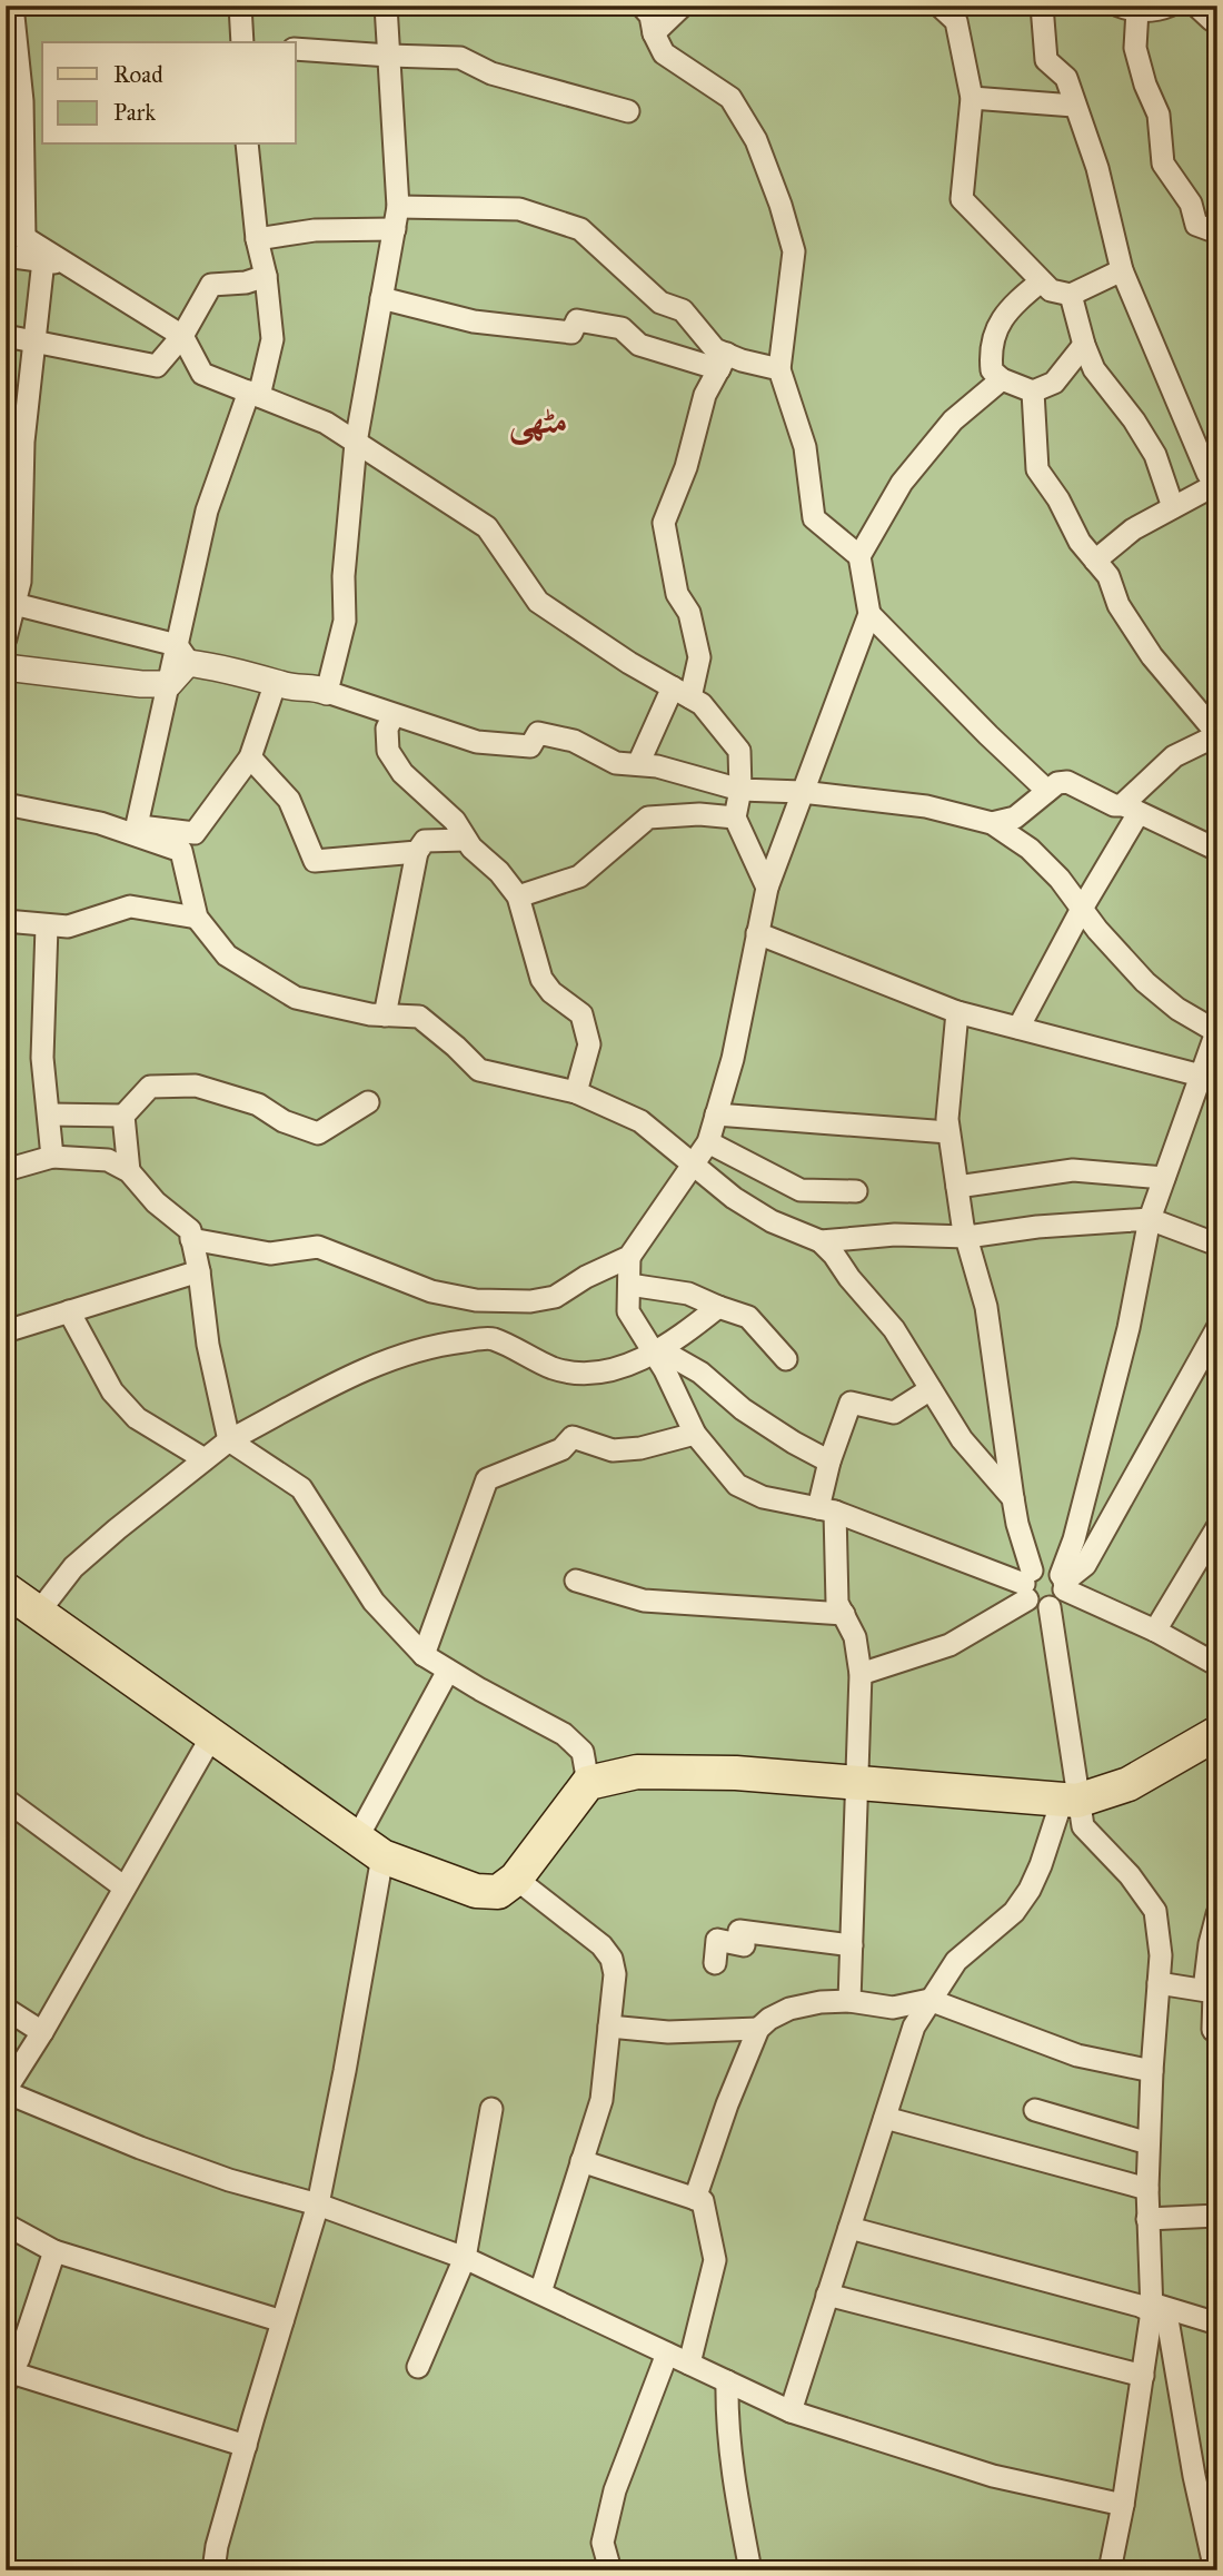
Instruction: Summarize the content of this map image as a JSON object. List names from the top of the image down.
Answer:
{
  "districts": ["مٹھی"],
  "legend": ["Road", "Park"]
}
